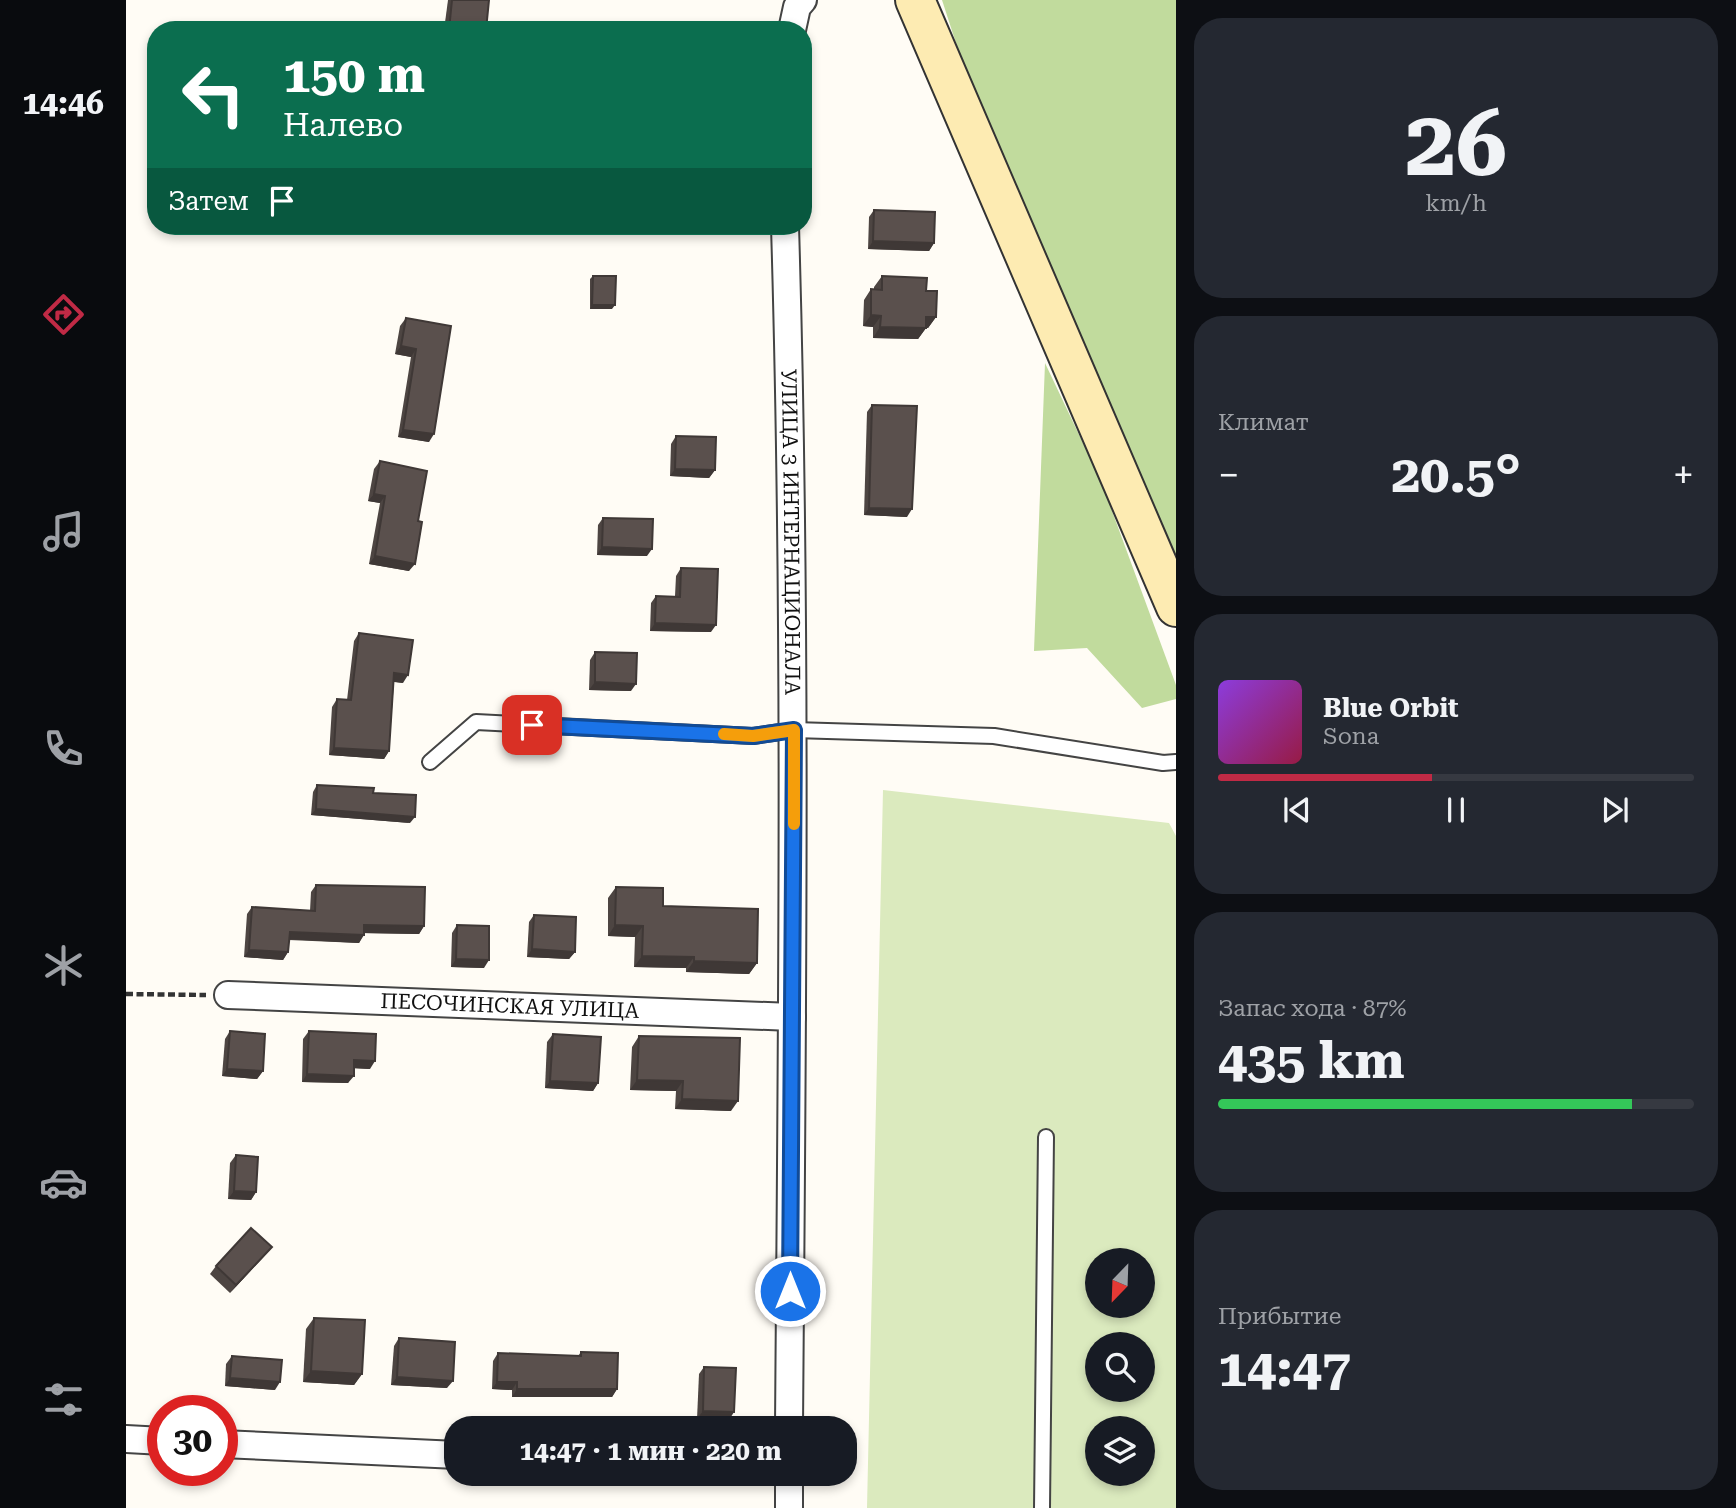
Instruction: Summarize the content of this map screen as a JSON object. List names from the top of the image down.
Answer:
{
  "streets": {
    "street": ["УЛИЦА 3 ИНТЕРНАЦИОНАЛА", "ПЕСОЧИНСКАЯ УЛИЦА"]
  },
  "crossings": [
    ["УЛИЦА 3 ИНТЕРНАЦИОНАЛА", "ПЕСОЧИНСКАЯ УЛИЦА"]
  ],
  "north": "bottom left",
  "page": {
    "tabs": "14:46",
    "tile": [
      ["26", "km/h"],
      "Климат",
      ["Запас хода · 87%", "435 km"],
      ["Прибытие", "14:47"]
    ],
    "turn": ["150 m", "Налево"],
    "then": "Затем",
    "heat": ["−", "20.5°", "+"],
    "song": ["Blue Orbit", "Sona"],
    "limit": "30",
    "trip": "14:47 · 1 мин · 220 m"
  }
}
